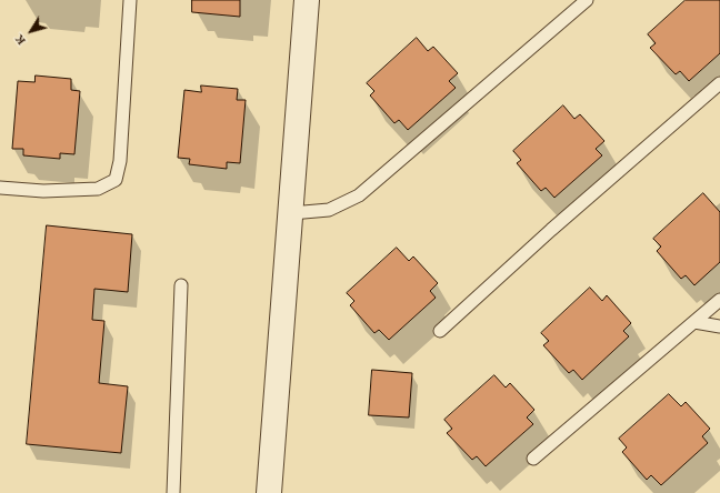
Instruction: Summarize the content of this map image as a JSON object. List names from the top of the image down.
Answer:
{
  "north": "bottom left"
}
